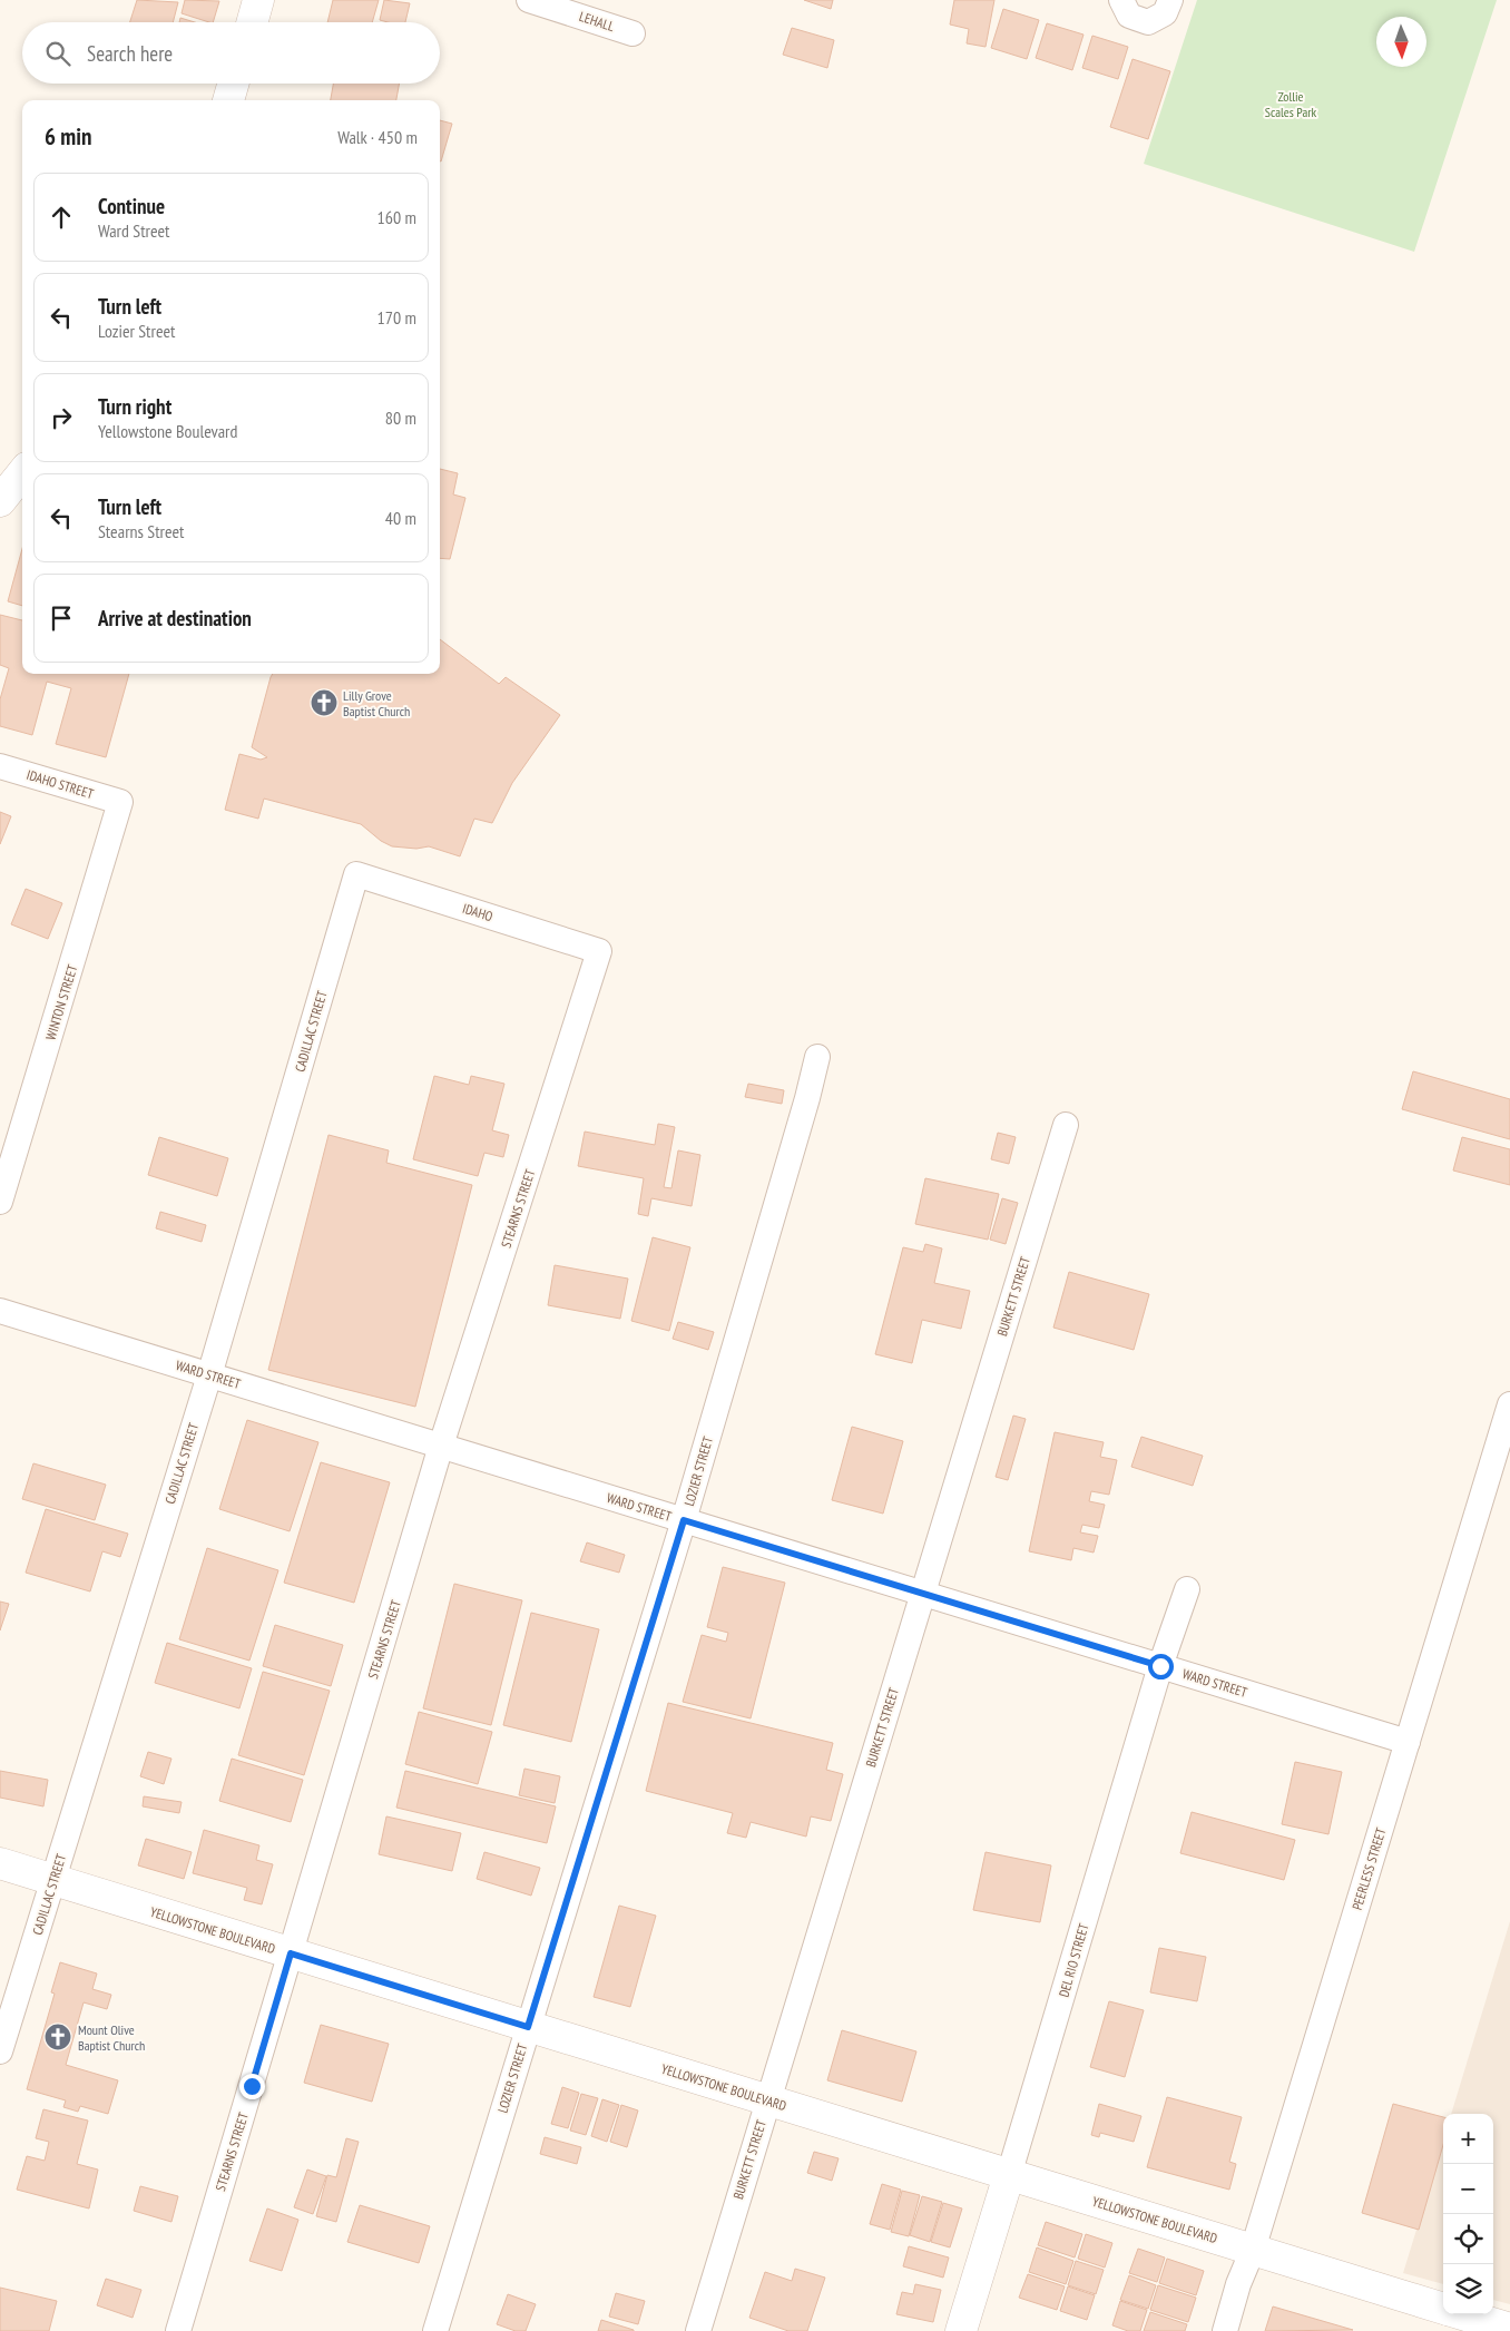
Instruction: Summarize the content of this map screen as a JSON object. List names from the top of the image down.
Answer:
{
  "streets": {
    "street": [
      "LEHALL",
      "IDAHO STREET",
      "IDAHO",
      "WINTON STREET",
      "CADILLAC STREET",
      "STEARNS STREET",
      "BURKETT STREET",
      "WARD STREET",
      "LOZIER STREET",
      "PEERLESS STREET",
      "YELLOWSTONE BOULEVARD",
      "DEL RIO STREET"
    ]
  },
  "crossings": [
    ["IDAHO STREET", "WINTON STREET"],
    ["IDAHO", "CADILLAC STREET"],
    ["IDAHO", "STEARNS STREET"],
    ["CADILLAC STREET", "WARD STREET"],
    ["CADILLAC STREET", "YELLOWSTONE BOULEVARD"],
    ["STEARNS STREET", "WARD STREET"],
    ["STEARNS STREET", "YELLOWSTONE BOULEVARD"],
    ["BURKETT STREET", "WARD STREET"],
    ["BURKETT STREET", "YELLOWSTONE BOULEVARD"],
    ["WARD STREET", "LOZIER STREET"],
    ["WARD STREET", "PEERLESS STREET"],
    ["WARD STREET", "DEL RIO STREET"],
    ["LOZIER STREET", "YELLOWSTONE BOULEVARD"],
    ["PEERLESS STREET", "YELLOWSTONE BOULEVARD"],
    ["YELLOWSTONE BOULEVARD", "DEL RIO STREET"]
  ],
  "parks": ["Zollie Scales Park"],
  "places": {
    "church": ["Lilly Grove Baptist Church", "Mount Olive Baptist Church"]
  },
  "north": "bottom",
  "page": {
    "search": "Search here",
    "heading": ["6 min", "Walk · 450 m"],
    "list": [
      ["Continue", "Ward Street", "160 m"],
      ["Turn left", "Lozier Street", "170 m"],
      ["Turn right", "Yellowstone Boulevard", "80 m"],
      ["Turn left", "Stearns Street", "40 m"],
      "Arrive at destination"
    ],
    "map_buttons": ["+", "−"]
  }
}
